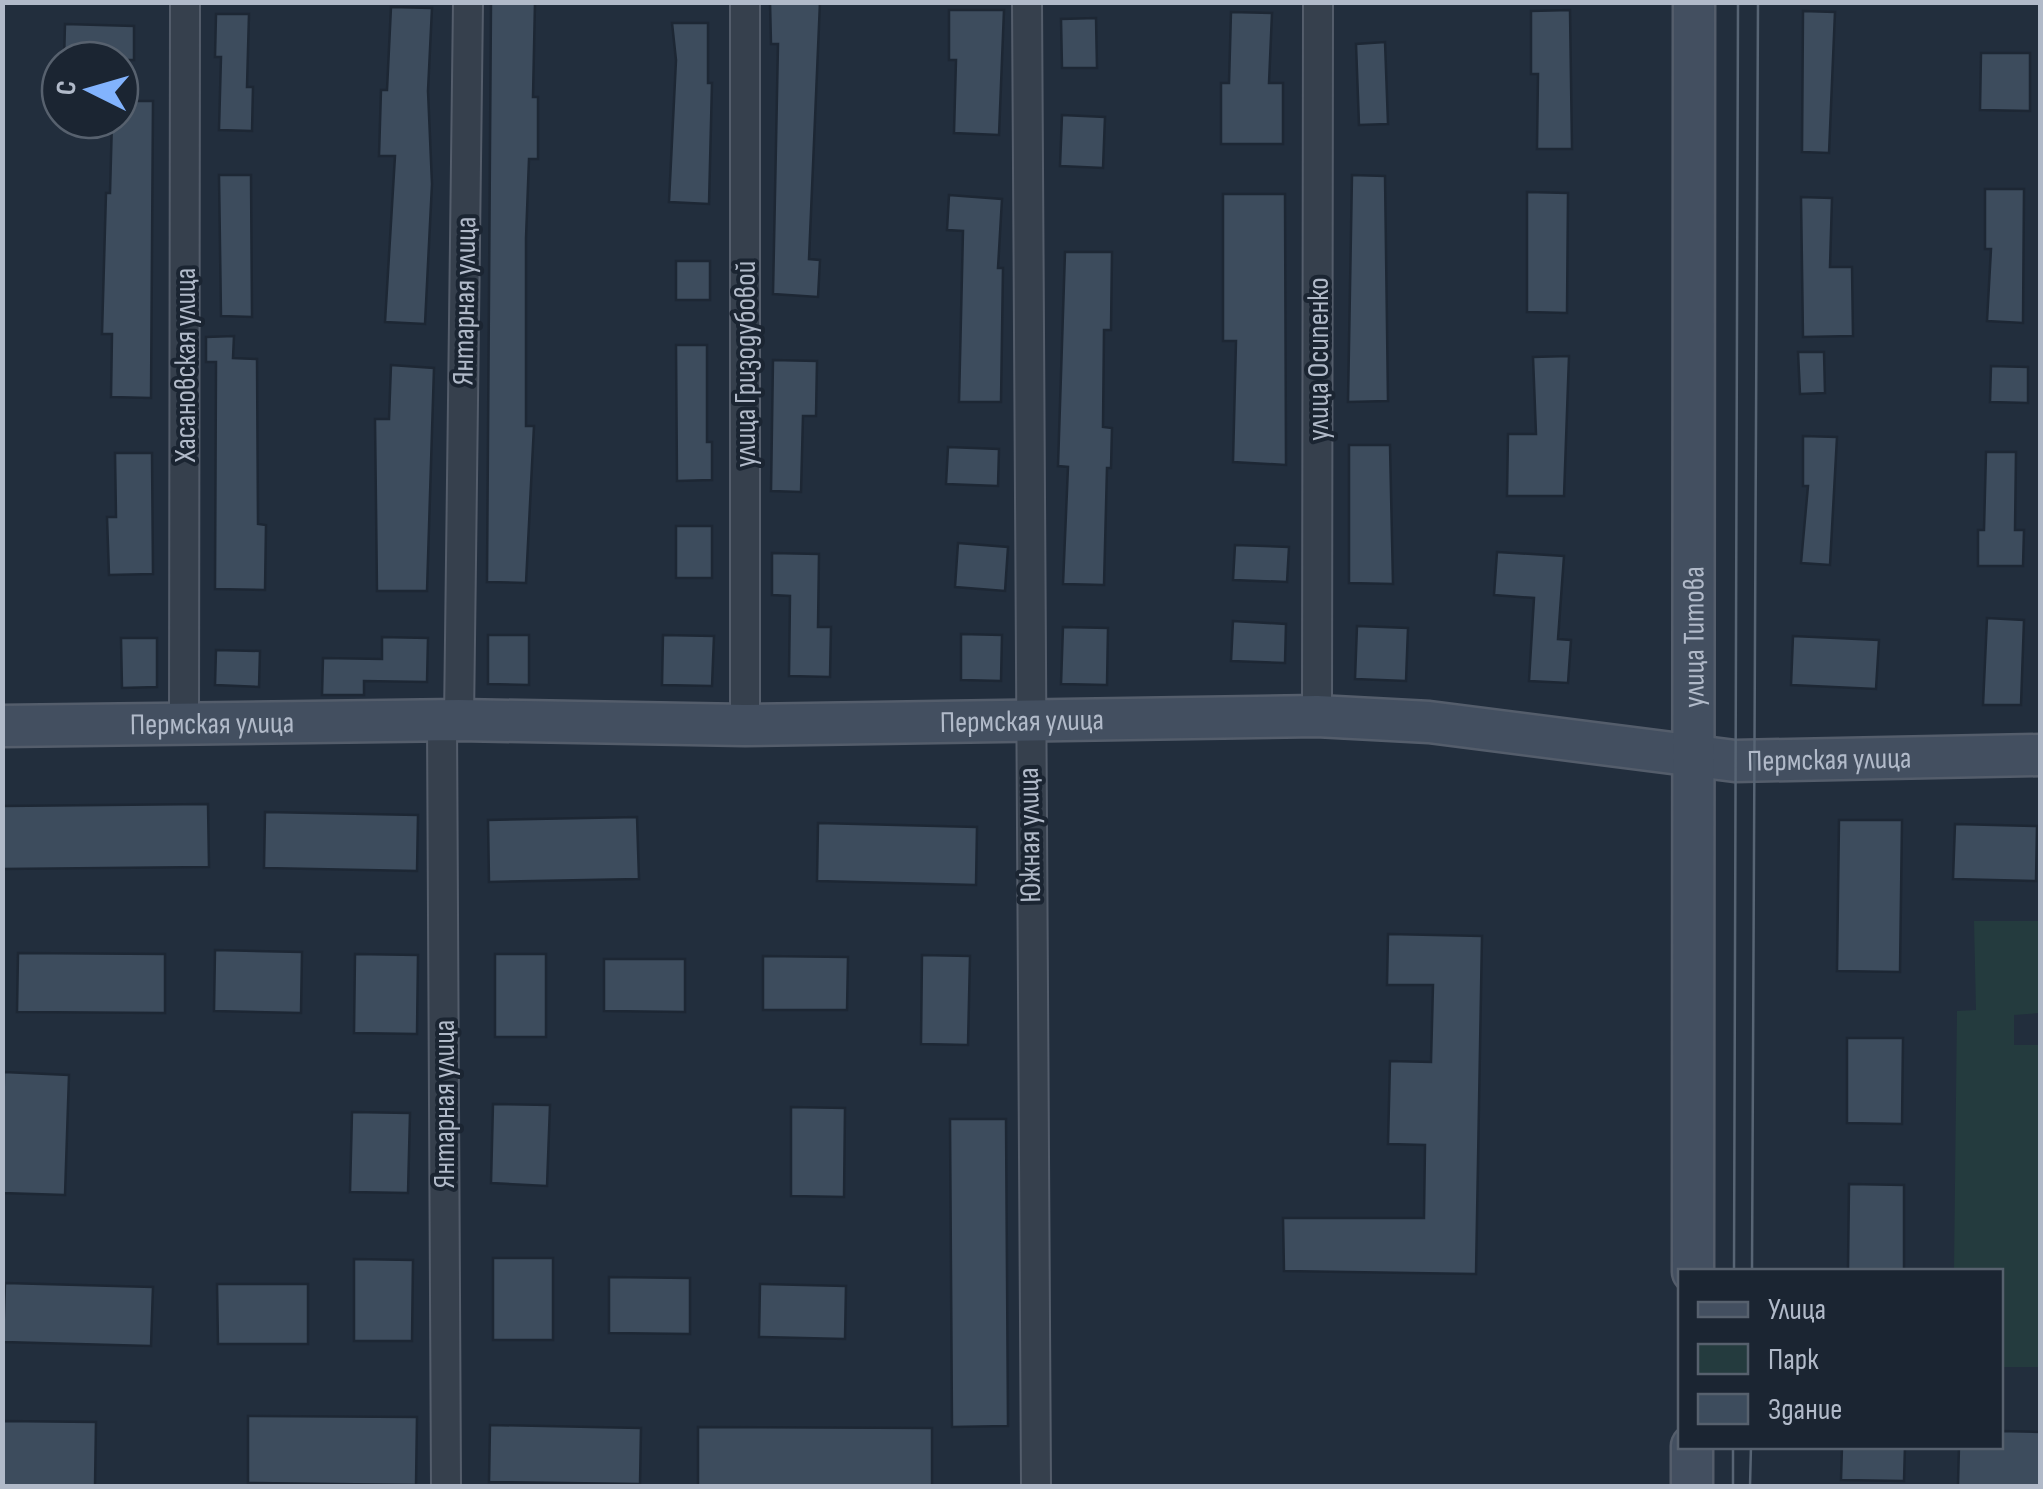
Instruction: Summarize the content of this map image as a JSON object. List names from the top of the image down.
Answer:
{
  "streets": {
    "street": [
      "Янтарная улица",
      "улица Осипенко",
      "улица Гризодубовой",
      "Хасановская улица",
      "улица Титова",
      "Пермская улица",
      "Южная улица"
    ]
  },
  "crossings": [
    ["Янтарная улица", "Пермская улица"],
    ["улица Осипенко", "Пермская улица"],
    ["улица Гризодубовой", "Пермская улица"],
    ["Хасановская улица", "Пермская улица"],
    ["улица Титова", "Пермская улица"],
    ["Пермская улица", "Южная улица"]
  ],
  "legend": ["Улица", "Парк", "Здание"],
  "north": "left"
}
